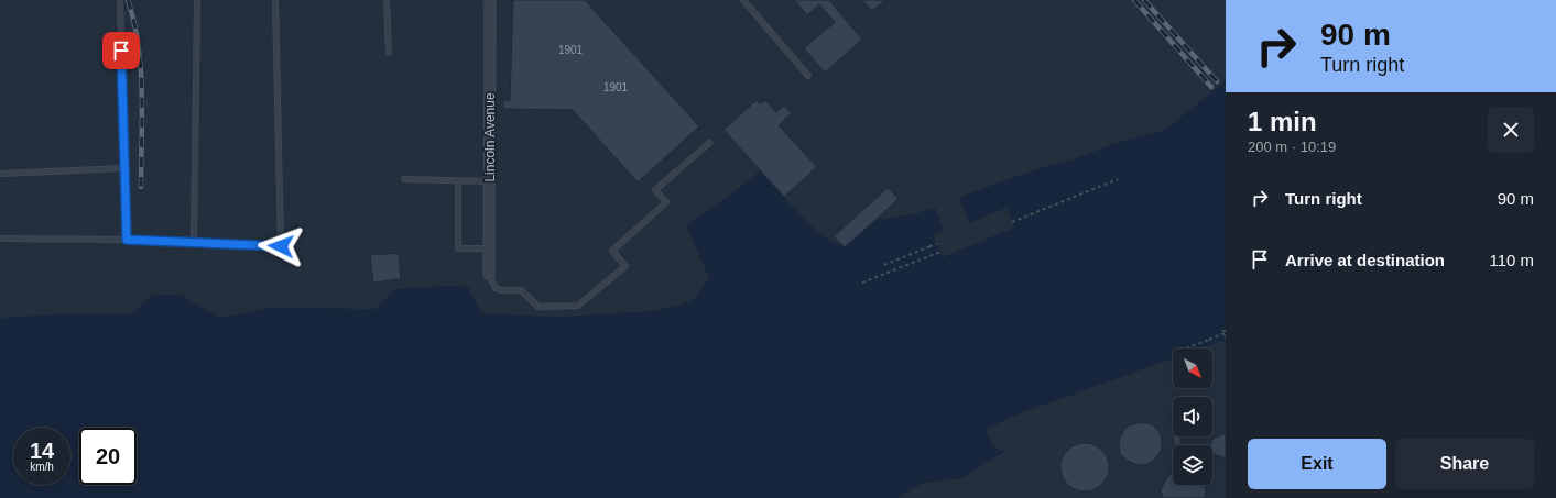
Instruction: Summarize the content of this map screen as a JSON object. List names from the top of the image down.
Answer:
{
  "streets": {
    "street": ["Lincoln Avenue"]
  },
  "house_numbers": ["1901", "1901"],
  "north": "bottom right",
  "page": {
    "turn": ["90 m", "Turn right"],
    "heading": ["1 min", "200 m · 10:19"],
    "list": [
      {
        "name": "Turn right",
        "value": "90 m"
      },
      {
        "name": "Arrive at destination",
        "value": "110 m"
      }
    ],
    "speed": "14 km/h",
    "limit": "20",
    "buttons": ["Exit", "Share"]
  }
}
